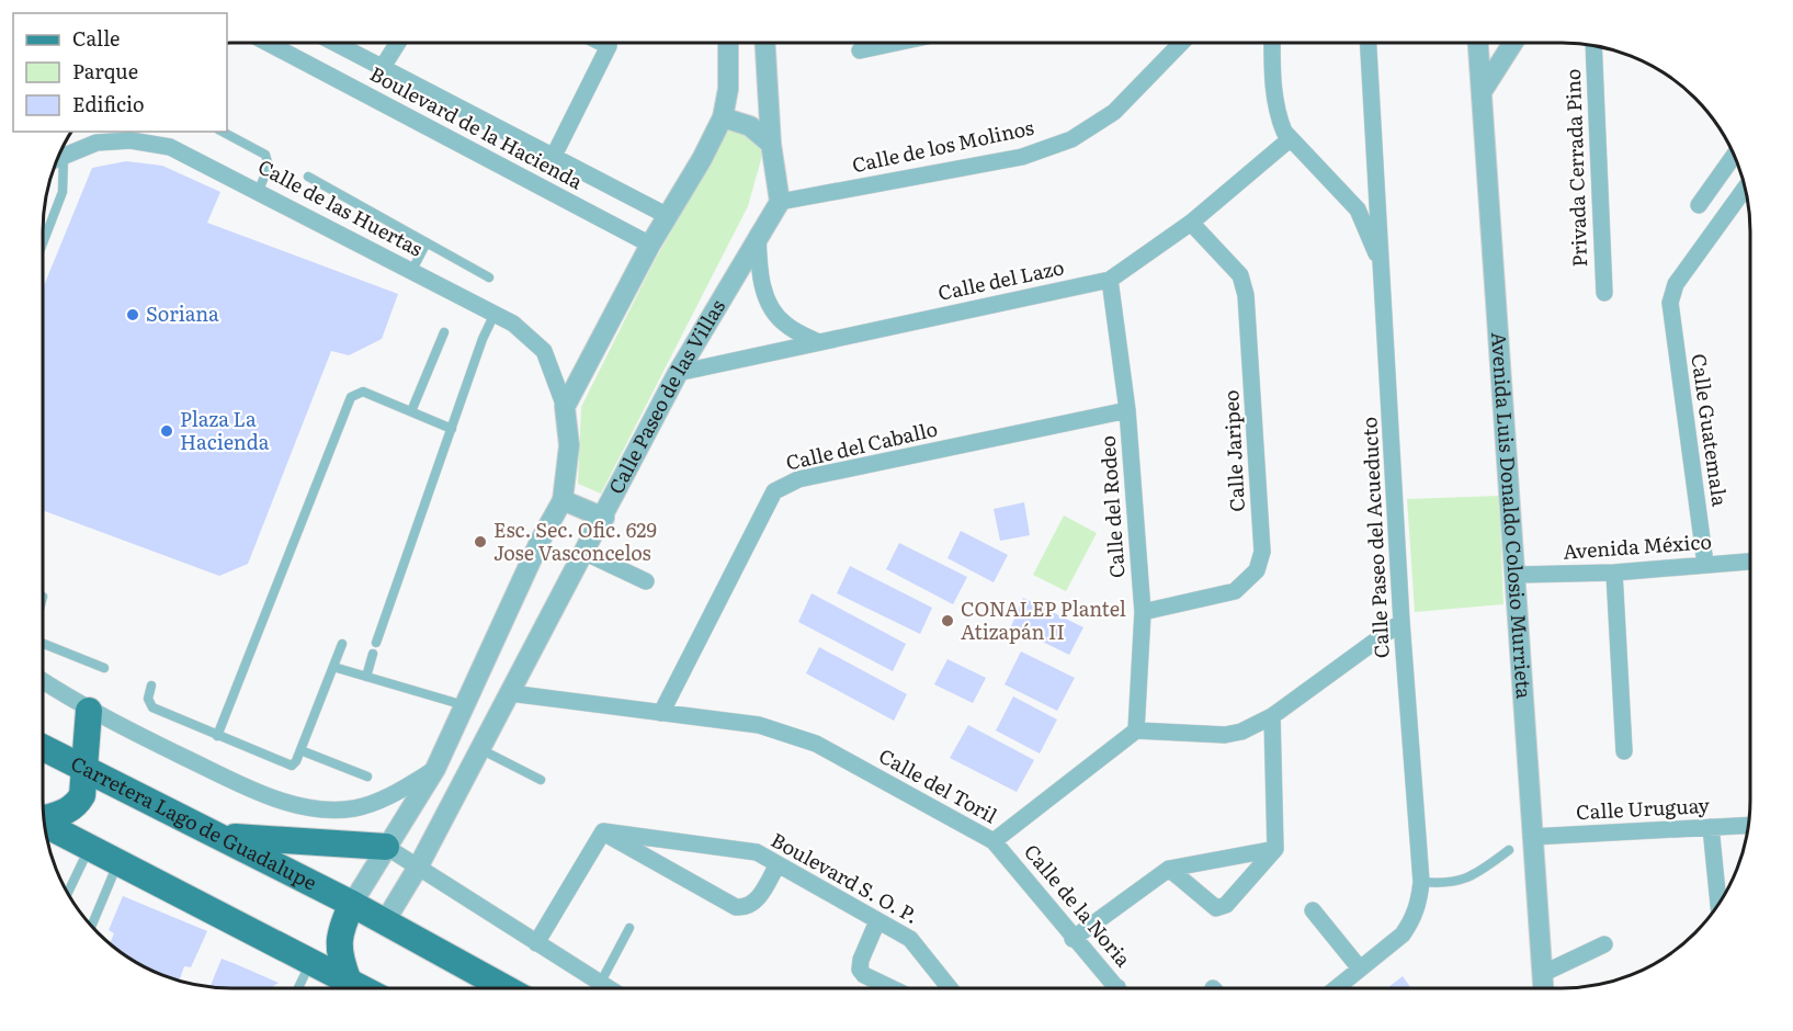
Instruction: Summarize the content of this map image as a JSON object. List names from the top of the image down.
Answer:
{
  "streets": {
    "main road": ["Carretera Lago de Guadalupe"],
    "street": [
      "Boulevard de la Hacienda",
      "Calle de los Molinos",
      "Privada Cerrada Pino",
      "Calle de las Huertas",
      "Calle del Lazo",
      "Calle Paseo de las Villas",
      "Calle Guatemala",
      "Calle del Caballo",
      "Calle Jaripeo",
      "Calle del Rodeo",
      "Avenida Luis Donaldo Colosio Murrieta",
      "Calle Paseo del Acueducto",
      "Avenida México",
      "Calle del Toril",
      "Calle Uruguay",
      "Boulevard S. O. P.",
      "Calle de la Noria"
    ]
  },
  "crossings": [
    ["Calle de los Molinos", "Calle Paseo de las Villas"],
    ["Calle del Lazo", "Calle Paseo de las Villas"],
    ["Calle del Lazo", "Calle Jaripeo"],
    ["Calle del Lazo", "Calle del Rodeo"],
    ["Calle Paseo de las Villas", "Calle del Toril"],
    ["Calle Paseo de las Villas", "Carretera Lago de Guadalupe"],
    ["Calle Guatemala", "Avenida México"],
    ["Calle del Caballo", "Calle del Rodeo"],
    ["Calle del Caballo", "Calle del Toril"],
    ["Calle Jaripeo", "Calle del Rodeo"],
    ["Calle del Rodeo", "Calle del Toril"],
    ["Avenida Luis Donaldo Colosio Murrieta", "Avenida México"],
    ["Avenida Luis Donaldo Colosio Murrieta", "Calle Uruguay"],
    ["Calle del Toril", "Calle de la Noria"]
  ],
  "places": [
    "Soriana",
    "Plaza La Hacienda",
    "Esc. Sec. Ofic. 629 Jose Vasconcelos",
    "CONALEP Plantel Atizapán II"
  ],
  "legend": ["Calle", "Parque", "Edificio"]
}
